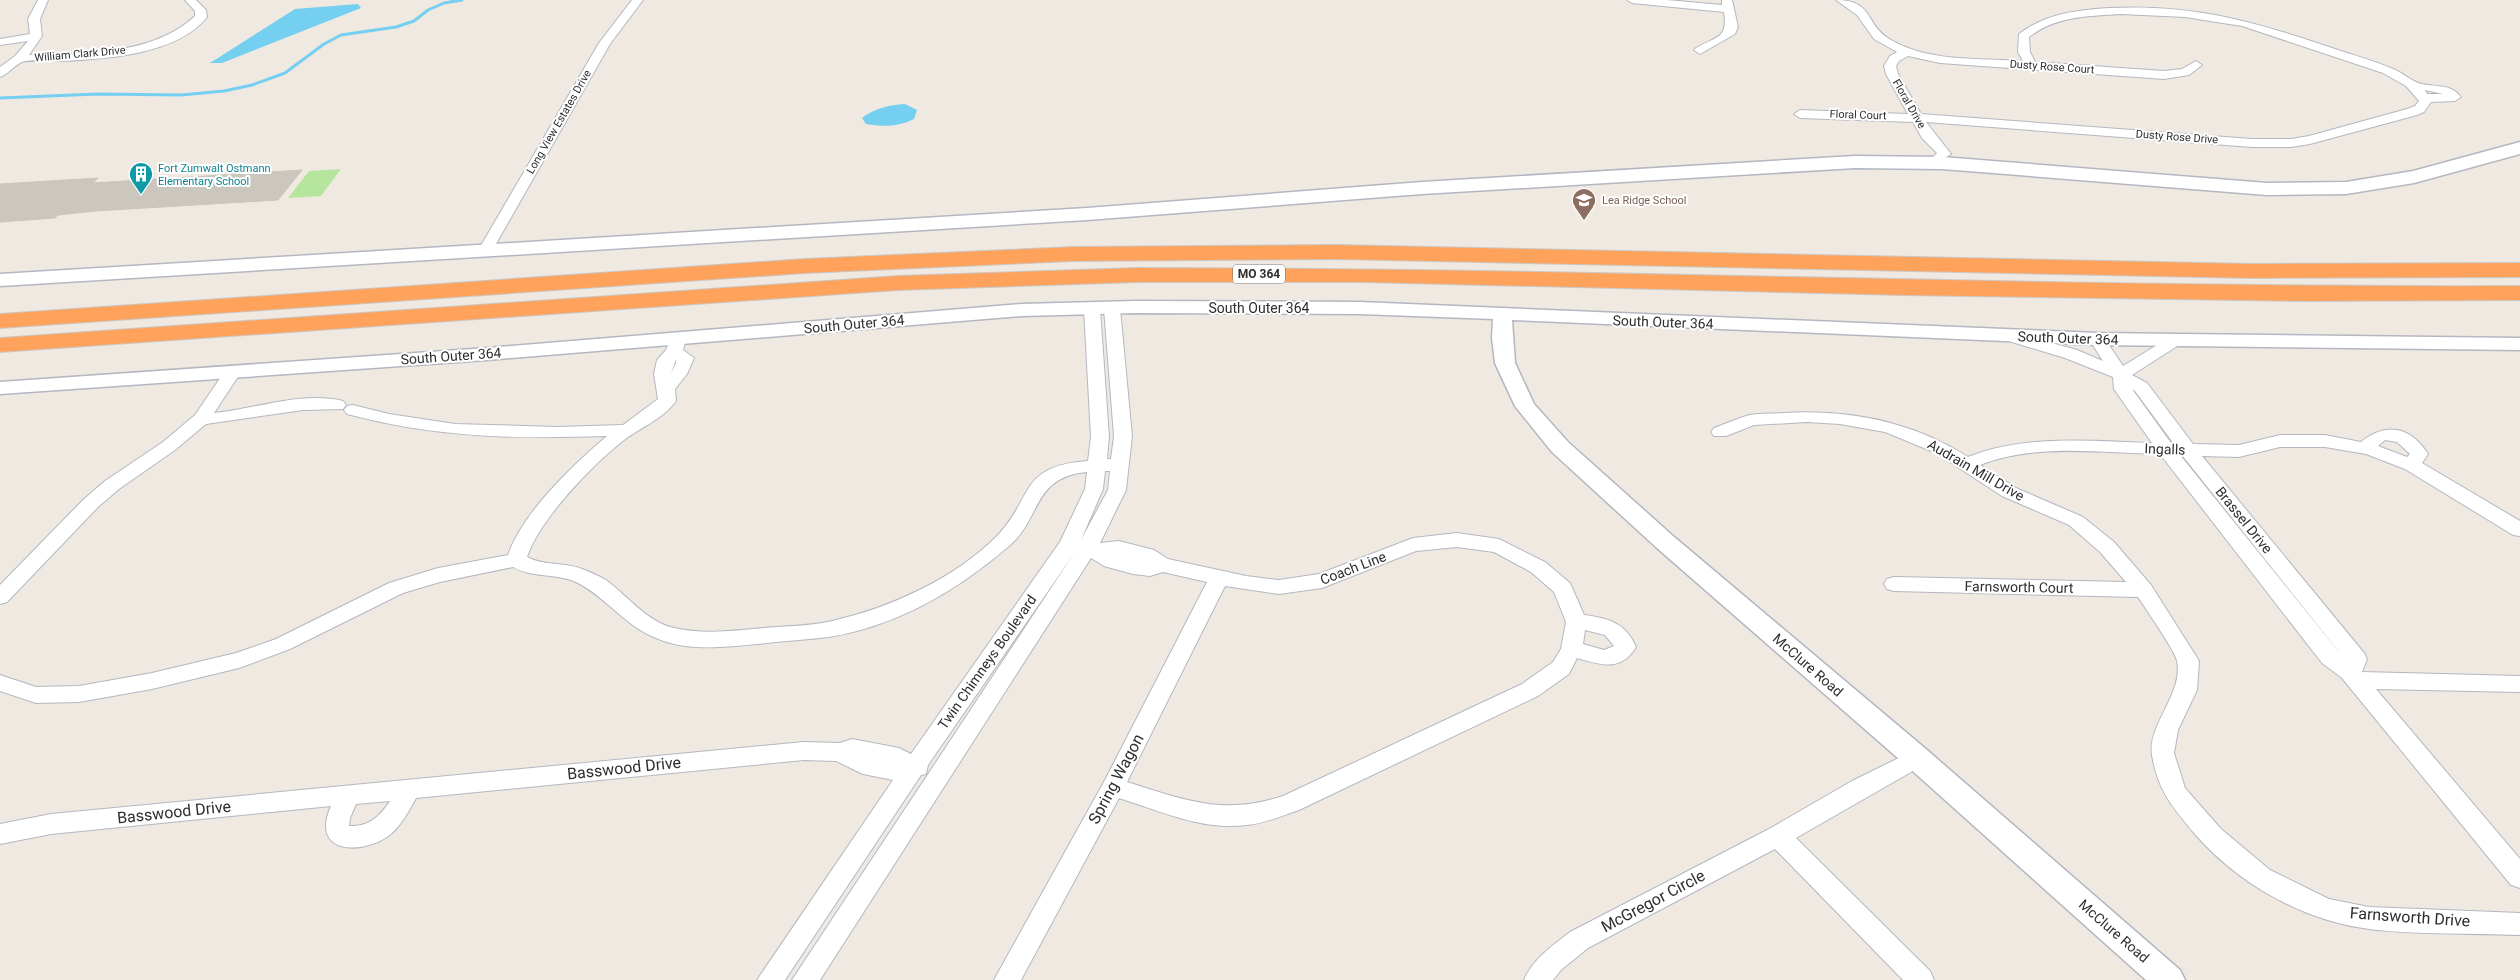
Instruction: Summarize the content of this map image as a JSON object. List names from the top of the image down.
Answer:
{
  "streets": {
    "highway": ["MO 364"],
    "street": [
      "William Clark Drive",
      "Dusty Rose Court",
      "Floral Drive",
      "Floral Court",
      "Long View Estates Drive",
      "Dusty Rose Drive",
      "South Outer 364",
      "Ingalls",
      "Audrain Mill Drive",
      "Brassel Drive",
      "Coach Line",
      "Farnsworth Court",
      "Twin Chimneys Boulevard",
      "McClure Road",
      "Basswood Drive",
      "Spring Wagon",
      "McGregor Circle",
      "Farnsworth Drive"
    ]
  },
  "crossings": [
    ["Dusty Rose Court", "Floral Drive"],
    ["Floral Drive", "Floral Court"],
    ["Floral Drive", "Dusty Rose Drive"],
    ["Floral Court", "Dusty Rose Drive"],
    ["South Outer 364", "Brassel Drive"],
    ["South Outer 364", "Twin Chimneys Boulevard"],
    ["South Outer 364", "McClure Road"],
    ["Ingalls", "Audrain Mill Drive"],
    ["Ingalls", "Brassel Drive"],
    ["Audrain Mill Drive", "Farnsworth Court"],
    ["Audrain Mill Drive", "Farnsworth Drive"],
    ["Coach Line", "Twin Chimneys Boulevard"],
    ["Coach Line", "Spring Wagon"],
    ["Farnsworth Court", "Farnsworth Drive"],
    ["Twin Chimneys Boulevard", "Basswood Drive"],
    ["McClure Road", "McGregor Circle"]
  ],
  "places": {
    "building": ["Fort Zumwalt Ostmann Elementary School"],
    "school or university": ["Lea Ridge School"]
  }
}
